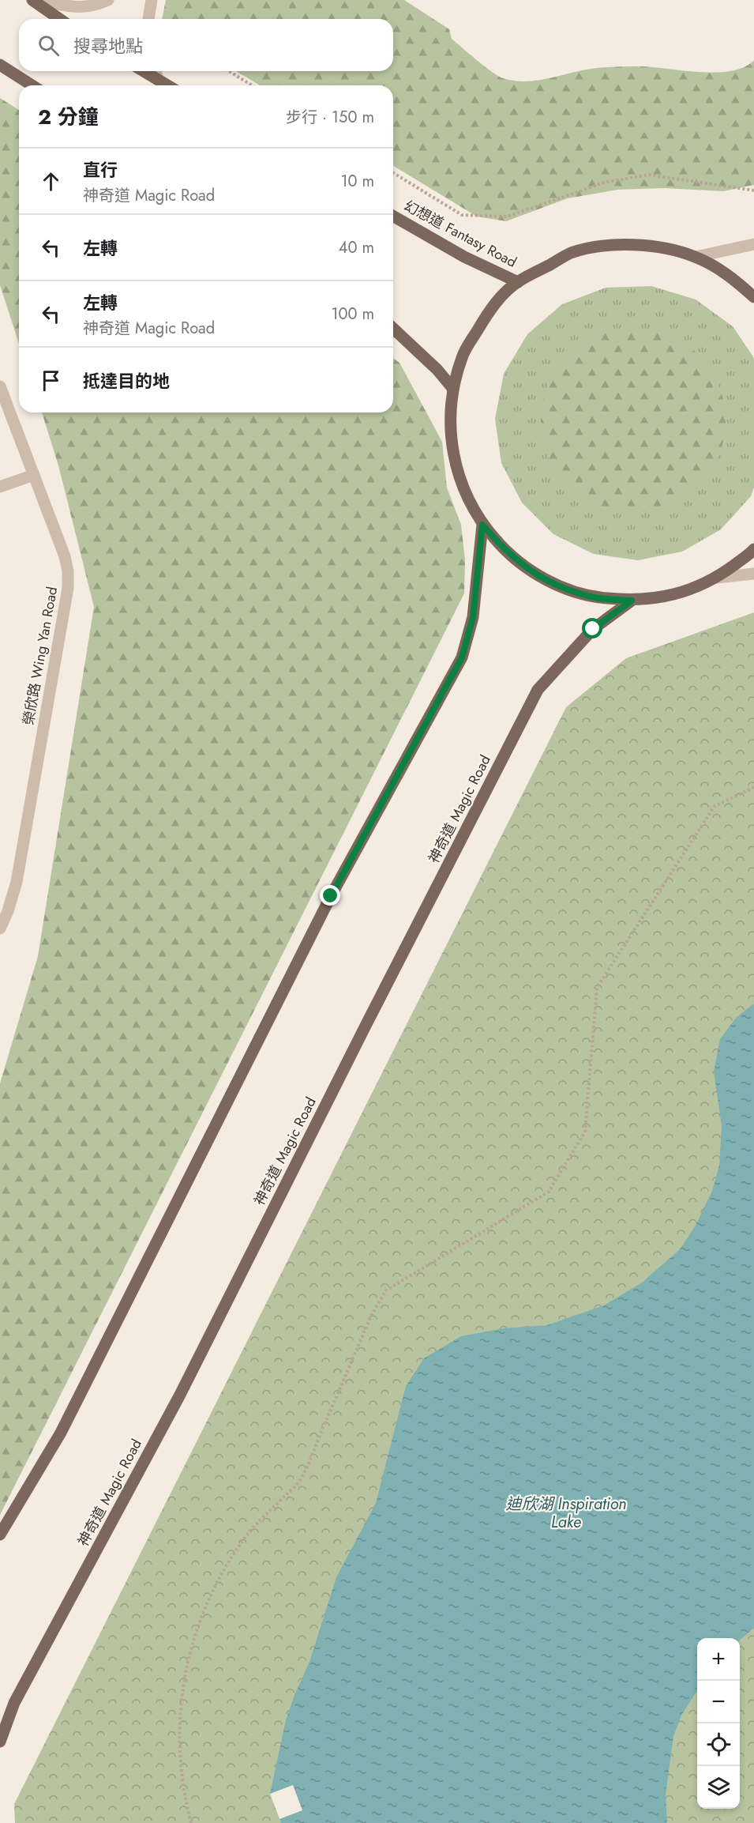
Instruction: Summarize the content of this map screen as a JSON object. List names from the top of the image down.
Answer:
{
  "streets": {
    "main road": ["幻想道 Fantasy Road", "神奇道 Magic Road"],
    "street": ["榮欣路 Wing Yan Road"]
  },
  "water": ["迪欣湖 Inspiration Lake"],
  "page": {
    "search": "搜尋地點",
    "heading": ["2 分鐘", "步行 · 150 m"],
    "list": [
      ["直行", "神奇道 Magic Road", "10 m"],
      ["左轉", "40 m"],
      ["左轉", "神奇道 Magic Road", "100 m"],
      "抵達目的地"
    ],
    "map_buttons": ["+", "−"]
  }
}
